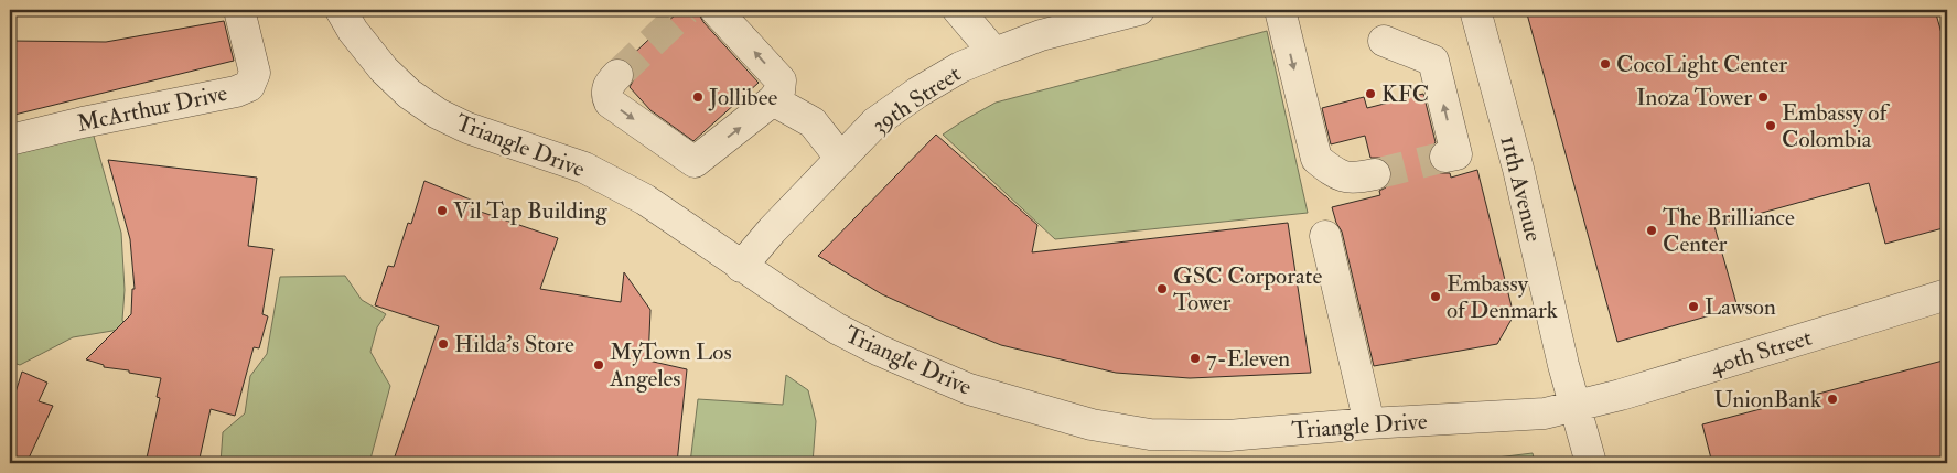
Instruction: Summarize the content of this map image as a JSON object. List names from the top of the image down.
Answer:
{
  "streets": {
    "street": [
      "39th Street",
      "McArthur Drive",
      "Triangle Drive",
      "11th Avenue",
      "40th Street"
    ]
  },
  "crossings": [
    ["39th Street", "Triangle Drive"],
    ["Triangle Drive", "11th Avenue"],
    ["Triangle Drive", "40th Street"],
    ["11th Avenue", "40th Street"]
  ],
  "places": [
    "CocoLight Center",
    "KFC",
    "Jollibee",
    "Inoza Tower",
    "Embassy of Colombia",
    "Vil Tap Building",
    "The Brilliance Center",
    "GSC Corporate Tower",
    "Embassy of Denmark",
    "Lawson",
    "Hilda's Store",
    "7-Eleven",
    "MyTown Los Angeles",
    "UnionBank"
  ]
}
